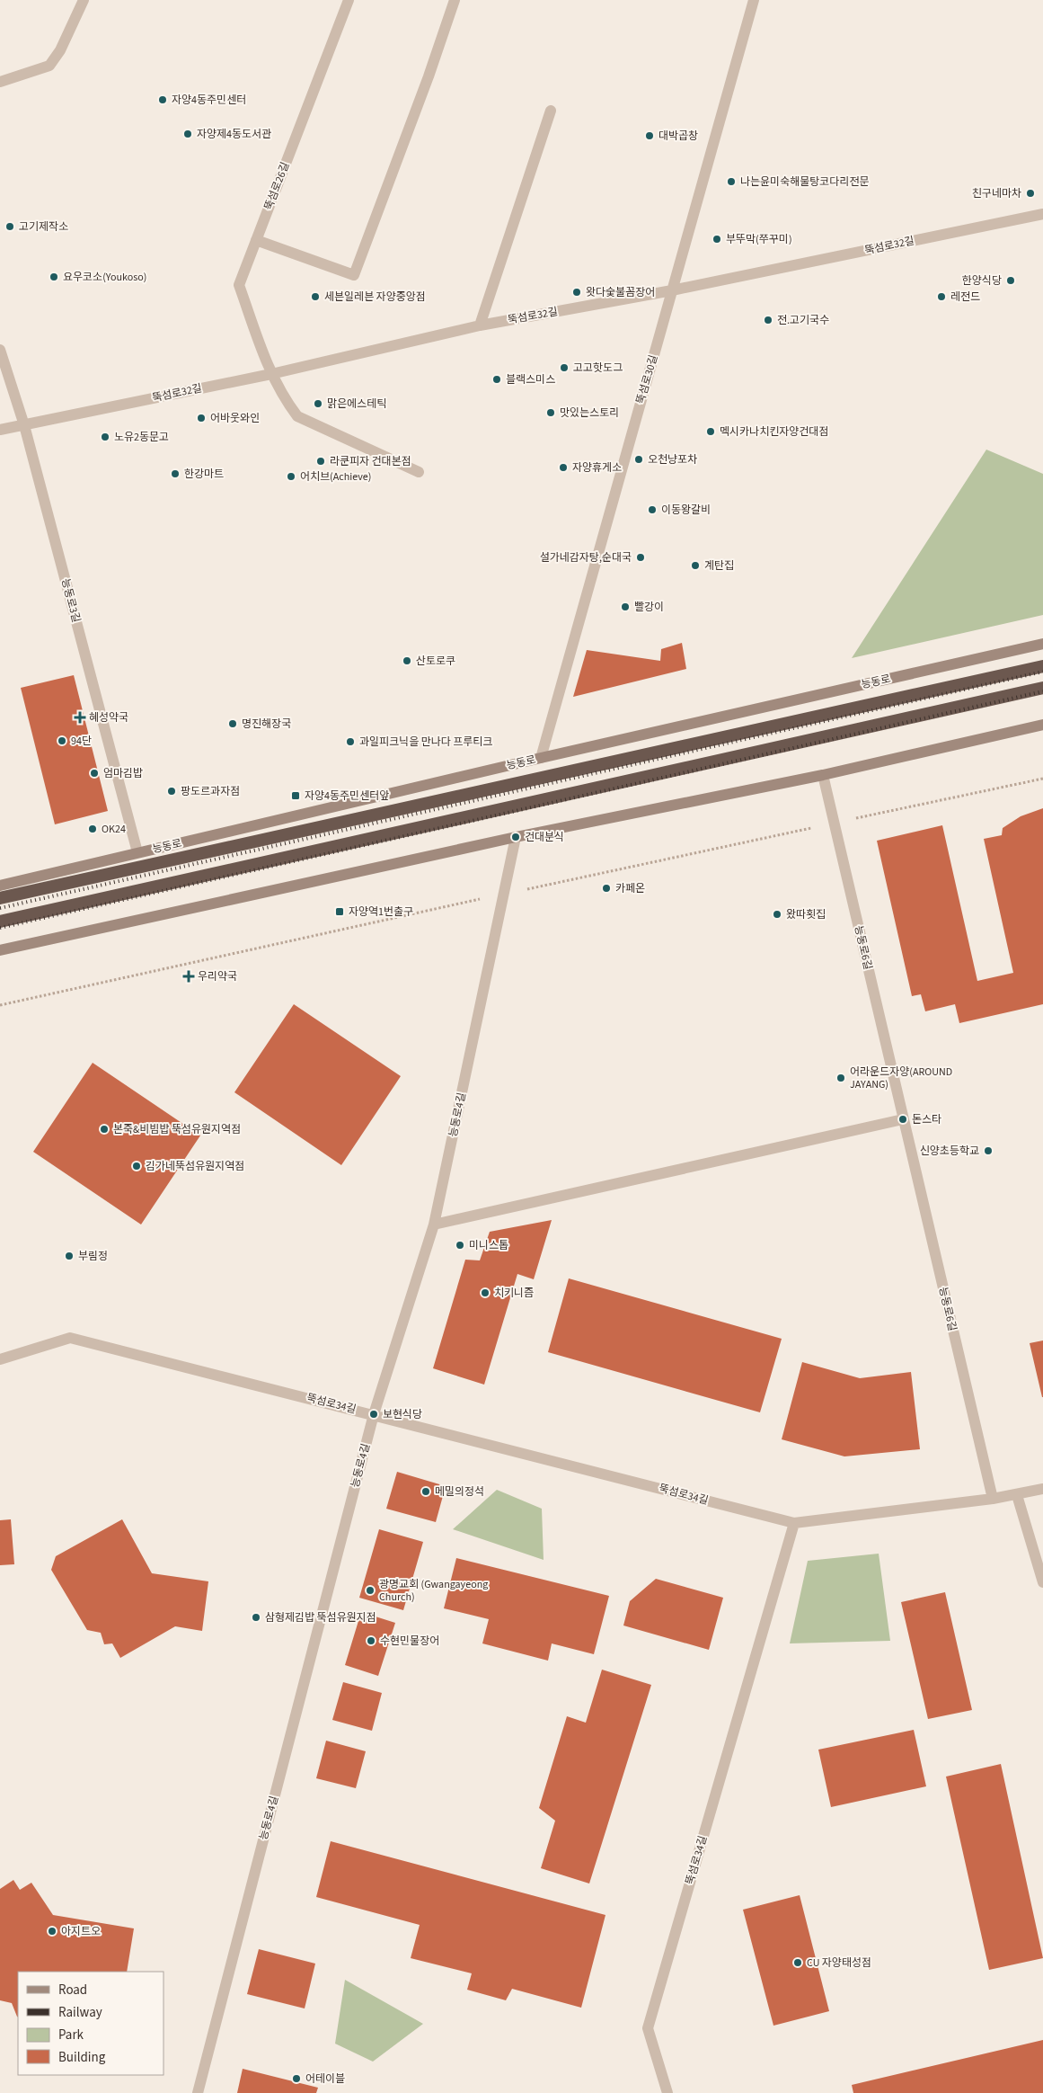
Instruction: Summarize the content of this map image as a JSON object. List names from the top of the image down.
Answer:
{
  "streets": {
    "main road": ["능동로"],
    "street": [
      "뚝섬로26길",
      "뚝섬로32길",
      "뚝섬로30길",
      "능동로3길",
      "능동로6길",
      "능동로4길",
      "뚝섬로34길"
    ]
  },
  "crossings": [
    ["뚝섬로26길", "뚝섬로32길"],
    ["뚝섬로32길", "뚝섬로30길"],
    ["뚝섬로32길", "능동로3길"],
    ["뚝섬로30길", "능동로"],
    ["능동로3길", "능동로"],
    ["능동로6길", "뚝섬로34길"],
    ["능동로4길", "뚝섬로34길"]
  ],
  "places": {
    "other": [
      "자양4동주민센터",
      "자양제4동도서관",
      "대박곱창",
      "나는윤미숙해물탕코다리전문",
      "친구네마차",
      "고기제작소",
      "부뚜막(쭈꾸미)",
      "요우코소(Youkoso)",
      "한양식당",
      "왓다숯불꼼장어",
      "세븐일레븐 자양중앙점",
      "레전드",
      "전.고기국수",
      "고고핫도그",
      "블랙스미스",
      "맑은에스테틱",
      "맛있는스토리",
      "어바웃와인",
      "멕시카나치킨자양건대점",
      "노유2동문고",
      "오천냥포차",
      "라쿤피자 건대본점",
      "자양휴게소",
      "한강마트",
      "어치브(Achieve)",
      "이동왕갈비",
      "설가네감자탕,순대국",
      "계탄집",
      "빨강이",
      "산토로쿠",
      "명진해장국",
      "94단",
      "과일피크닉을 만나다 프루티크",
      "엄마김밥",
      "팡도르과자점",
      "OK24",
      "건대분식",
      "카페온",
      "왔따횟집",
      "어라운드자양(AROUND JAYANG)",
      "돈스타",
      "본죽&비빔밥 뚝섬유원지역점",
      "신양초등학교",
      "김가네뚝섬유원지역점",
      "미니스톱",
      "부림정",
      "치키니즘",
      "보현식당",
      "메밀의정석",
      "광명교회 (Gwangayeong Church)",
      "삼형제김밥 뚝섬유원지점",
      "수현민물장어",
      "아지트오",
      "CU 자양태성점",
      "어테이블"
    ],
    "health": ["혜성약국", "우리약국"],
    "transit": ["자양4동주민센터앞", "자양역1번출구"]
  },
  "legend": [
    "Road",
    "Railway",
    "Park",
    "Building"
  ]
}
